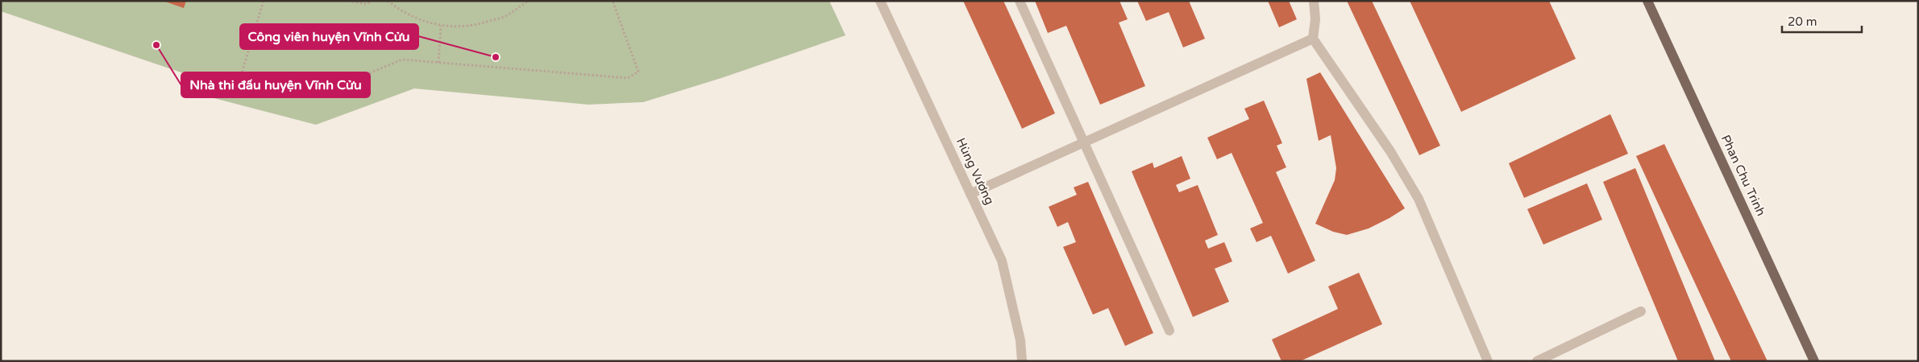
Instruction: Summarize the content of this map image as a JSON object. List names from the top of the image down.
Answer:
{
  "streets": {
    "main road": ["Phan Chu Trinh"],
    "street": ["Hùng Vương"]
  },
  "places": ["Nhà thi đấu huyện Vĩnh Cửu", "Công viên huyện Vĩnh Cửu"],
  "scale_bar": "20 m"
}
